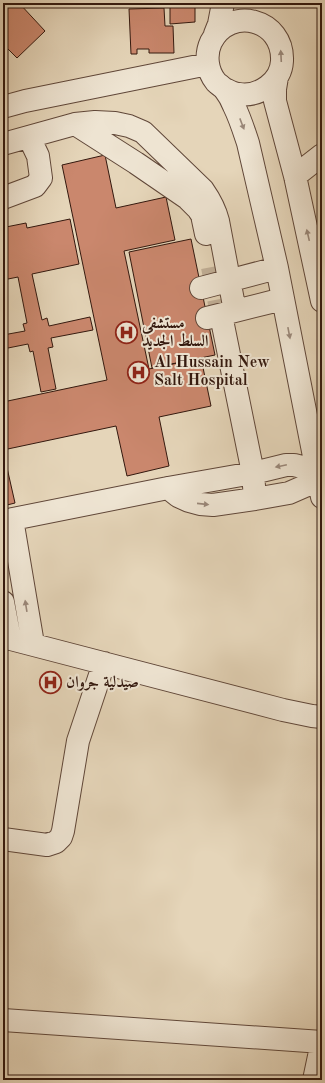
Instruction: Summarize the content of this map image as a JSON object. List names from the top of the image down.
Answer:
{
  "places": {
    "hospital": ["مستشفى السلط الجديد", "Al Hussain New Salt Hospital", "صيدلية جروان"]
  }
}
